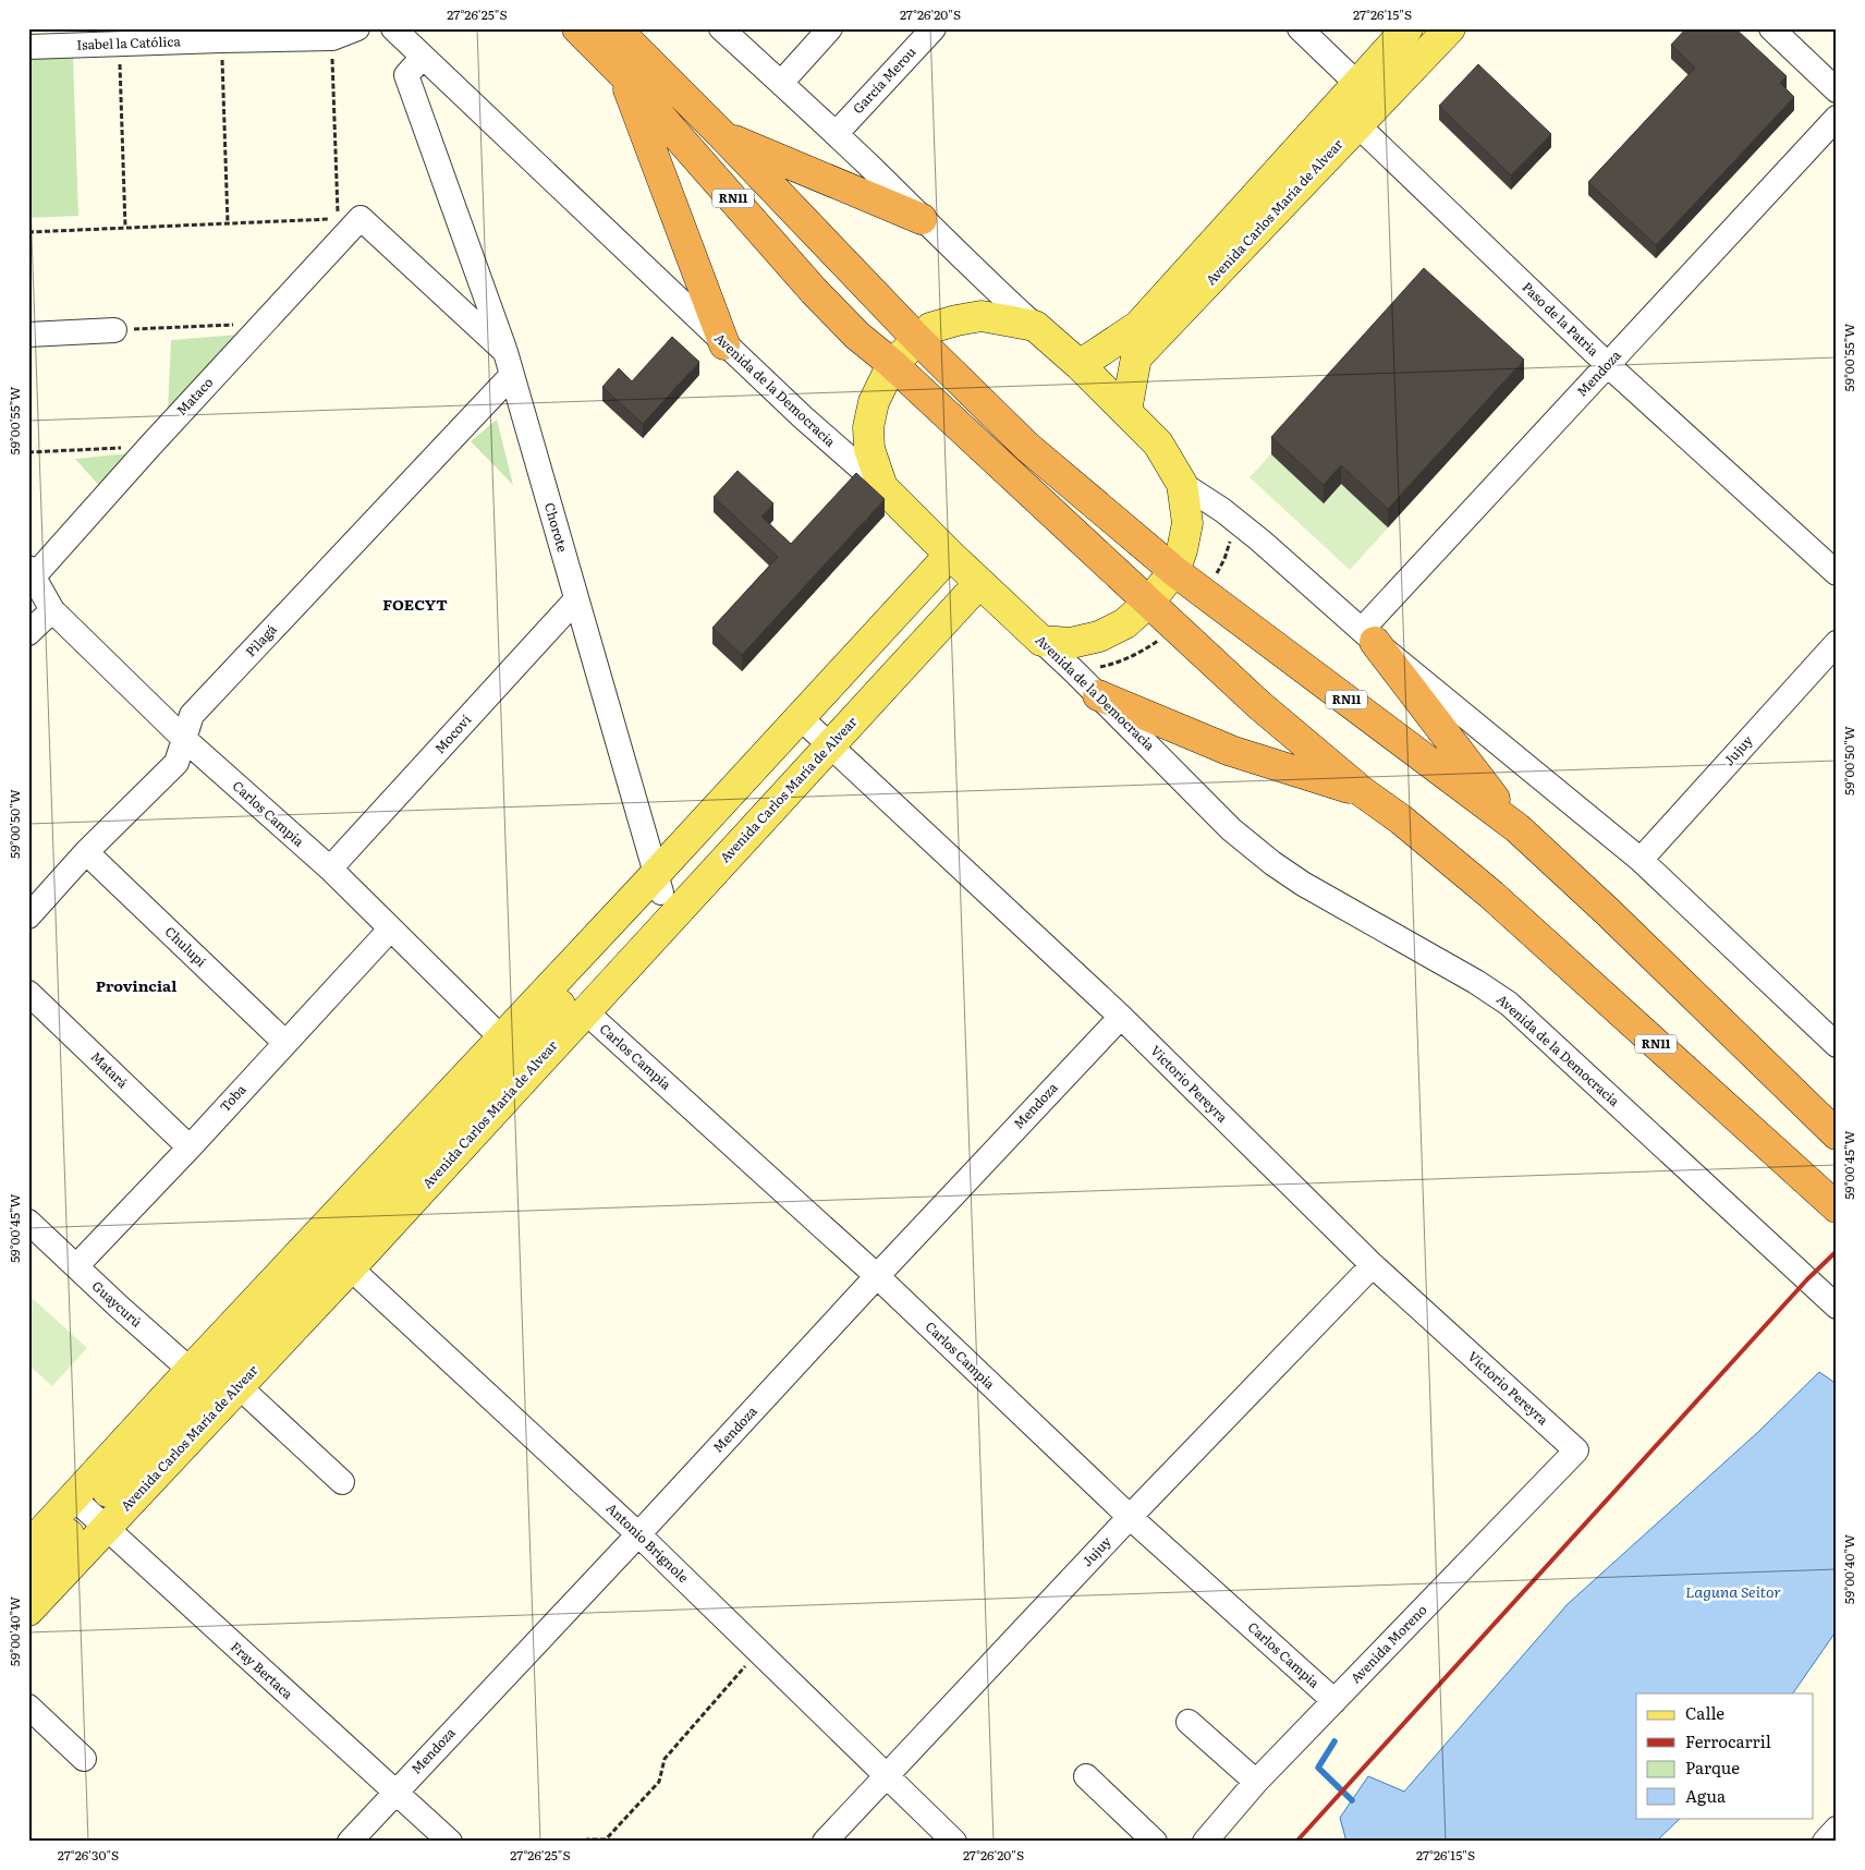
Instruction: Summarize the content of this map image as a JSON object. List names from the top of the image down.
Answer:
{
  "streets": {
    "highway": ["RN11"],
    "main road": ["Avenida Carlos María de Alvear", "Avenida de la Democracia"],
    "street": [
      "Isabel la Católica",
      "García Merou",
      "Paso de la Patria",
      "Mendoza",
      "Mataco",
      "Chorote",
      "Pilagá",
      "Mocoví",
      "Jujuy",
      "Carlos Campia",
      "Chulupí",
      "Matará",
      "Victorio Pereyra",
      "Toba",
      "Guaycurú",
      "Antonio Brignole",
      "Avenida Moreno",
      "Fray Bertaca"
    ]
  },
  "crossings": [
    ["Avenida Carlos María de Alvear", "Paso de la Patria"],
    ["Avenida Carlos María de Alvear", "Avenida de la Democracia"],
    ["Avenida Carlos María de Alvear", "Chorote"],
    ["Avenida Carlos María de Alvear", "Carlos Campia"],
    ["Avenida Carlos María de Alvear", "Victorio Pereyra"],
    ["Avenida Carlos María de Alvear", "Guaycurú"],
    ["Avenida Carlos María de Alvear", "Antonio Brignole"],
    ["Avenida Carlos María de Alvear", "Fray Bertaca"],
    ["Paso de la Patria", "Mendoza"],
    ["Mendoza", "Carlos Campia"],
    ["Mendoza", "Victorio Pereyra"],
    ["Mendoza", "Antonio Brignole"],
    ["Mendoza", "Fray Bertaca"],
    ["Avenida de la Democracia", "Chorote"],
    ["Mataco", "Chorote"],
    ["Mataco", "Pilagá"],
    ["Mataco", "Carlos Campia"],
    ["Chorote", "Pilagá"],
    ["Chorote", "Mocoví"],
    ["Pilagá", "Carlos Campia"],
    ["Pilagá", "Chulupí"],
    ["Mocoví", "Carlos Campia"],
    ["Jujuy", "Carlos Campia"],
    ["Jujuy", "Victorio Pereyra"],
    ["Jujuy", "Antonio Brignole"],
    ["Carlos Campia", "Toba"],
    ["Carlos Campia", "Avenida Moreno"],
    ["Chulupí", "Toba"],
    ["Matará", "Toba"],
    ["Victorio Pereyra", "Avenida Moreno"],
    ["Toba", "Guaycurú"]
  ],
  "districts": ["FOECYT", "Provincial"],
  "water": ["Laguna Seitor"],
  "legend": [
    "Calle",
    "Ferrocarril",
    "Parque",
    "Agua"
  ],
  "coordinates": [
    "27°26'25\"S",
    "27°26'20\"S",
    "27°26'15\"S",
    "59°00'55\"W",
    "59°00'50\"W",
    "59°00'45\"W",
    "59°00'40\"W",
    "27°26'30\"S"
  ]
}
